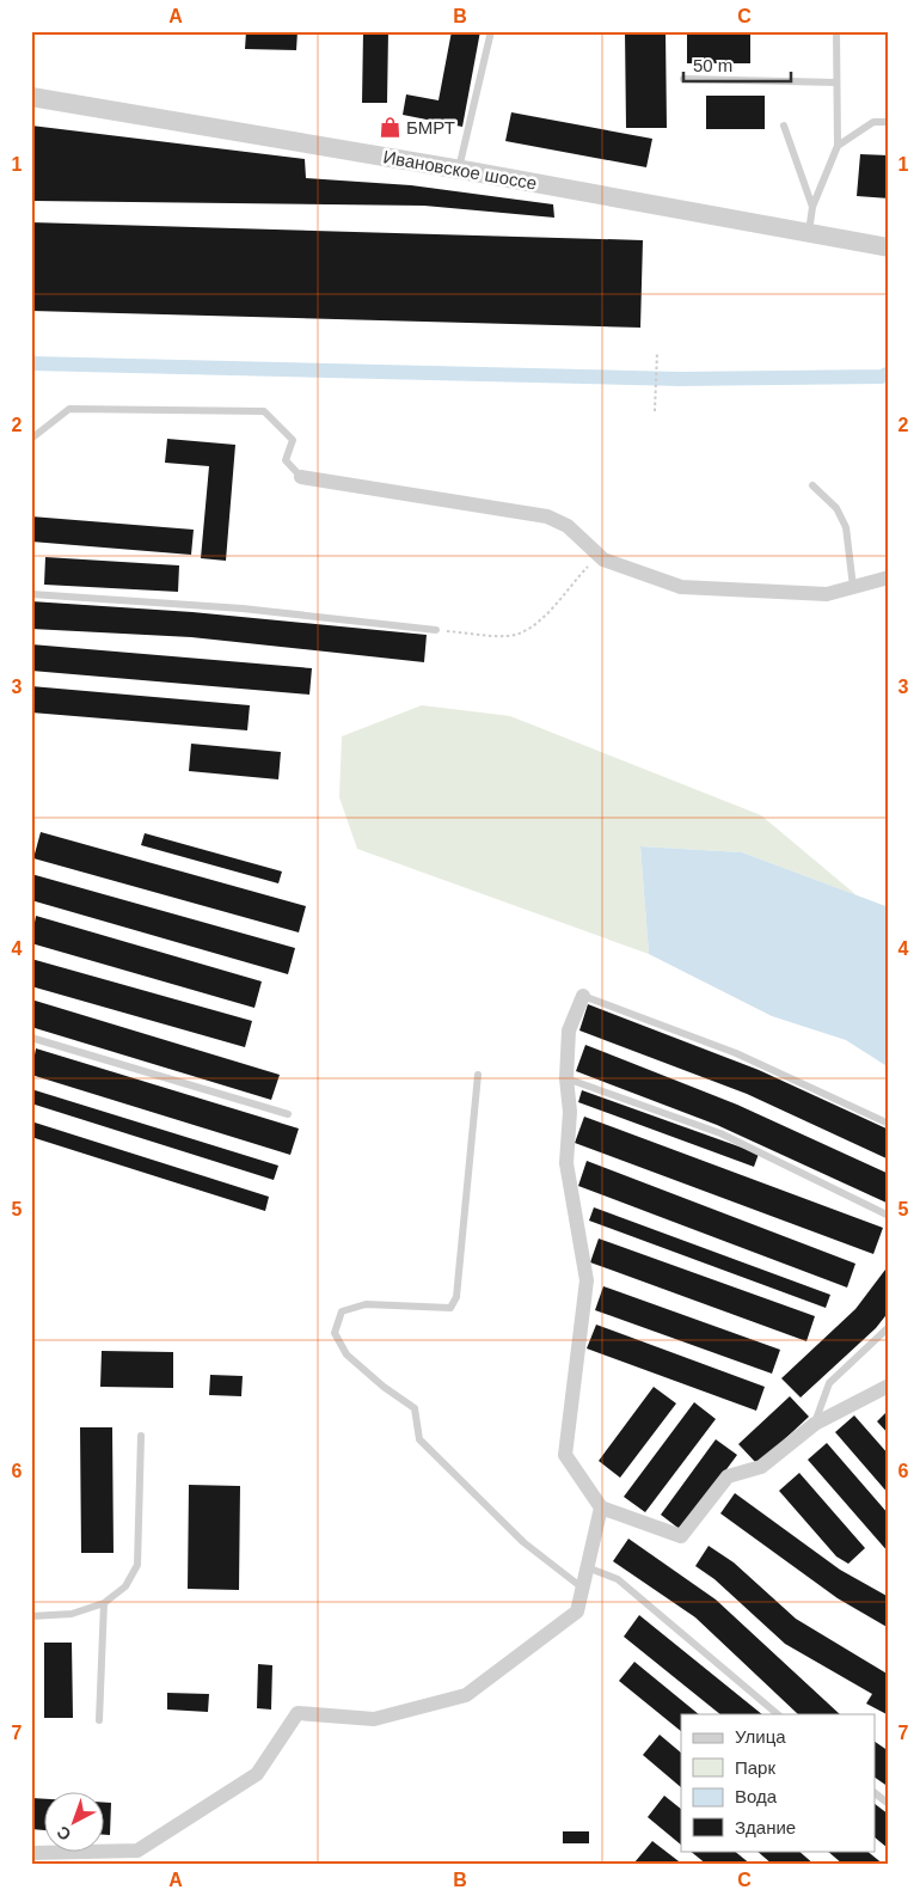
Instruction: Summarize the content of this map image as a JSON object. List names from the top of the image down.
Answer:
{
  "streets": {
    "street": ["Ивановское шоссе"]
  },
  "places": {
    "shop": ["БМРТ"]
  },
  "legend": [
    "Улица",
    "Парк",
    "Вода",
    "Здание"
  ],
  "scale_bar": "50 m",
  "north": "bottom left",
  "grid": {
    "columns": ["A", "B", "C"],
    "rows": [
      "1",
      "2",
      "3",
      "4",
      "5",
      "6",
      "7"
    ]
  }
}
